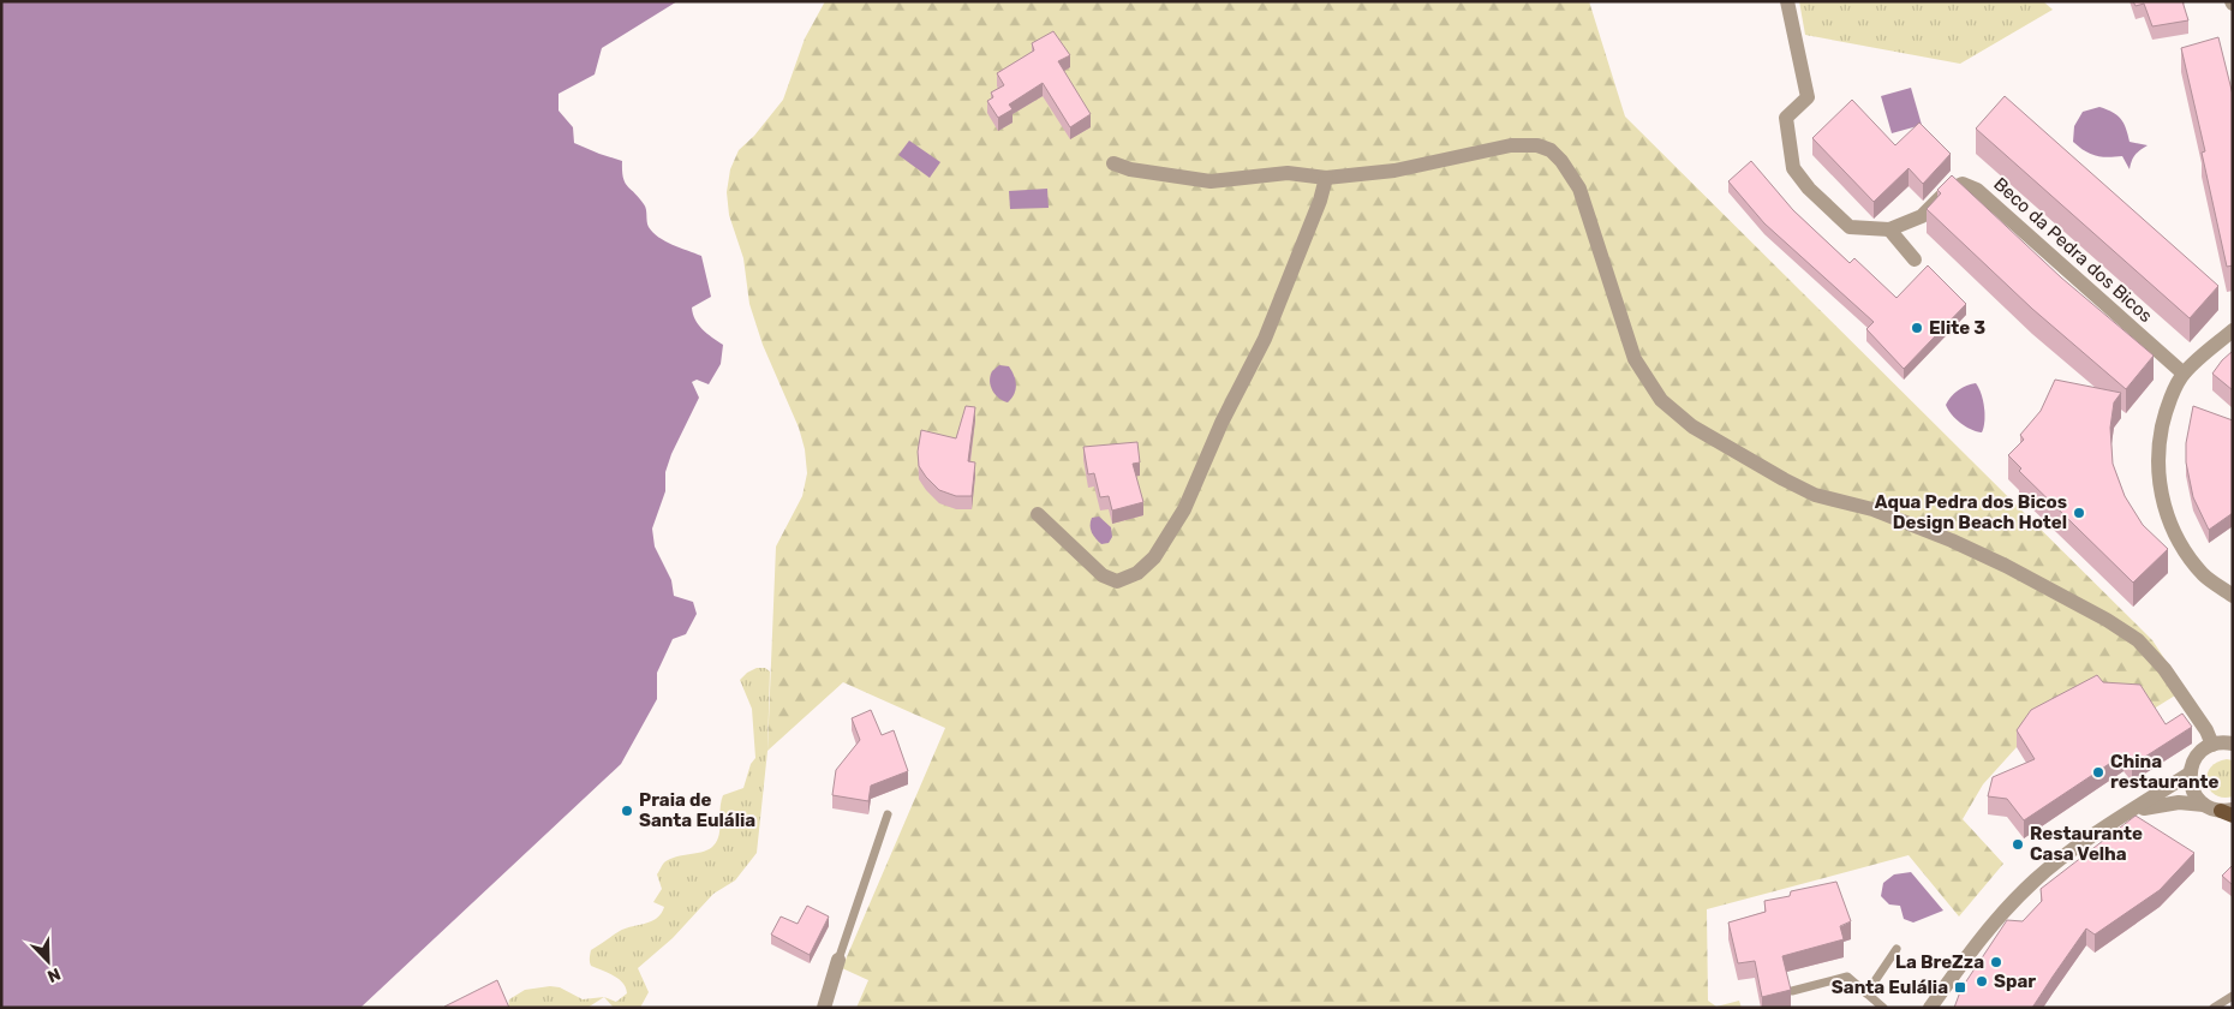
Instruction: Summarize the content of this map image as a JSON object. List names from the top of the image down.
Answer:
{
  "streets": {
    "street": ["Beco da Pedra dos Bicos"]
  },
  "places": {
    "other": [
      "Elite 3",
      "Aqua Pedra dos Bicos Design Beach Hotel",
      "China restaurante",
      "Praia de Santa Eulália",
      "Restaurante Casa Velha",
      "La BreZza",
      "Spar"
    ],
    "transit": ["Santa Eulália"]
  },
  "north": "bottom right"
}
